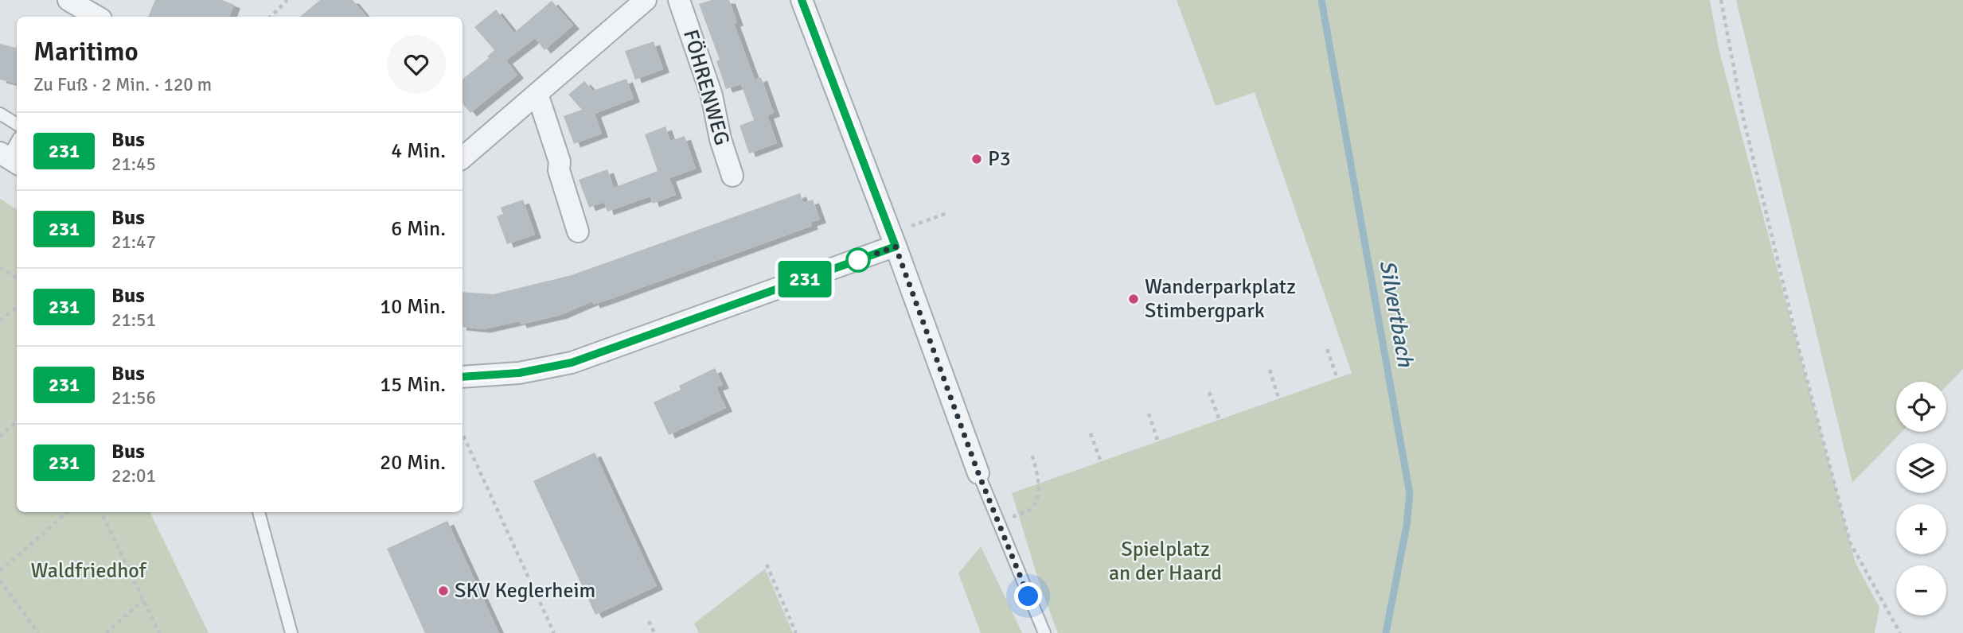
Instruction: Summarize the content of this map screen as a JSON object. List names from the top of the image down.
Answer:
{
  "streets": {
    "street": ["FÖHRENWEG"]
  },
  "water": ["Silvertbach"],
  "parks": ["Spielplatz an der Haard", "Waldfriedhof"],
  "places": ["P3", "Wanderparkplatz Stimbergpark", "SKV Keglerheim"],
  "lines": ["bus line 231"],
  "page": {
    "on_map": "231",
    "heading": ["Maritimo", "Zu Fuß · 2 Min. · 120 m"],
    "list": [
      {
        "mark": "231",
        "name": "Bus",
        "note": "21:45",
        "value": "4 Min."
      },
      {
        "mark": "231",
        "name": "Bus",
        "note": "21:47",
        "value": "6 Min."
      },
      {
        "mark": "231",
        "name": "Bus",
        "note": "21:51",
        "value": "10 Min."
      },
      {
        "mark": "231",
        "name": "Bus",
        "note": "21:56",
        "value": "15 Min."
      },
      {
        "mark": "231",
        "name": "Bus",
        "note": "22:01",
        "value": "20 Min."
      }
    ],
    "map_buttons": ["+", "−"]
  }
}
